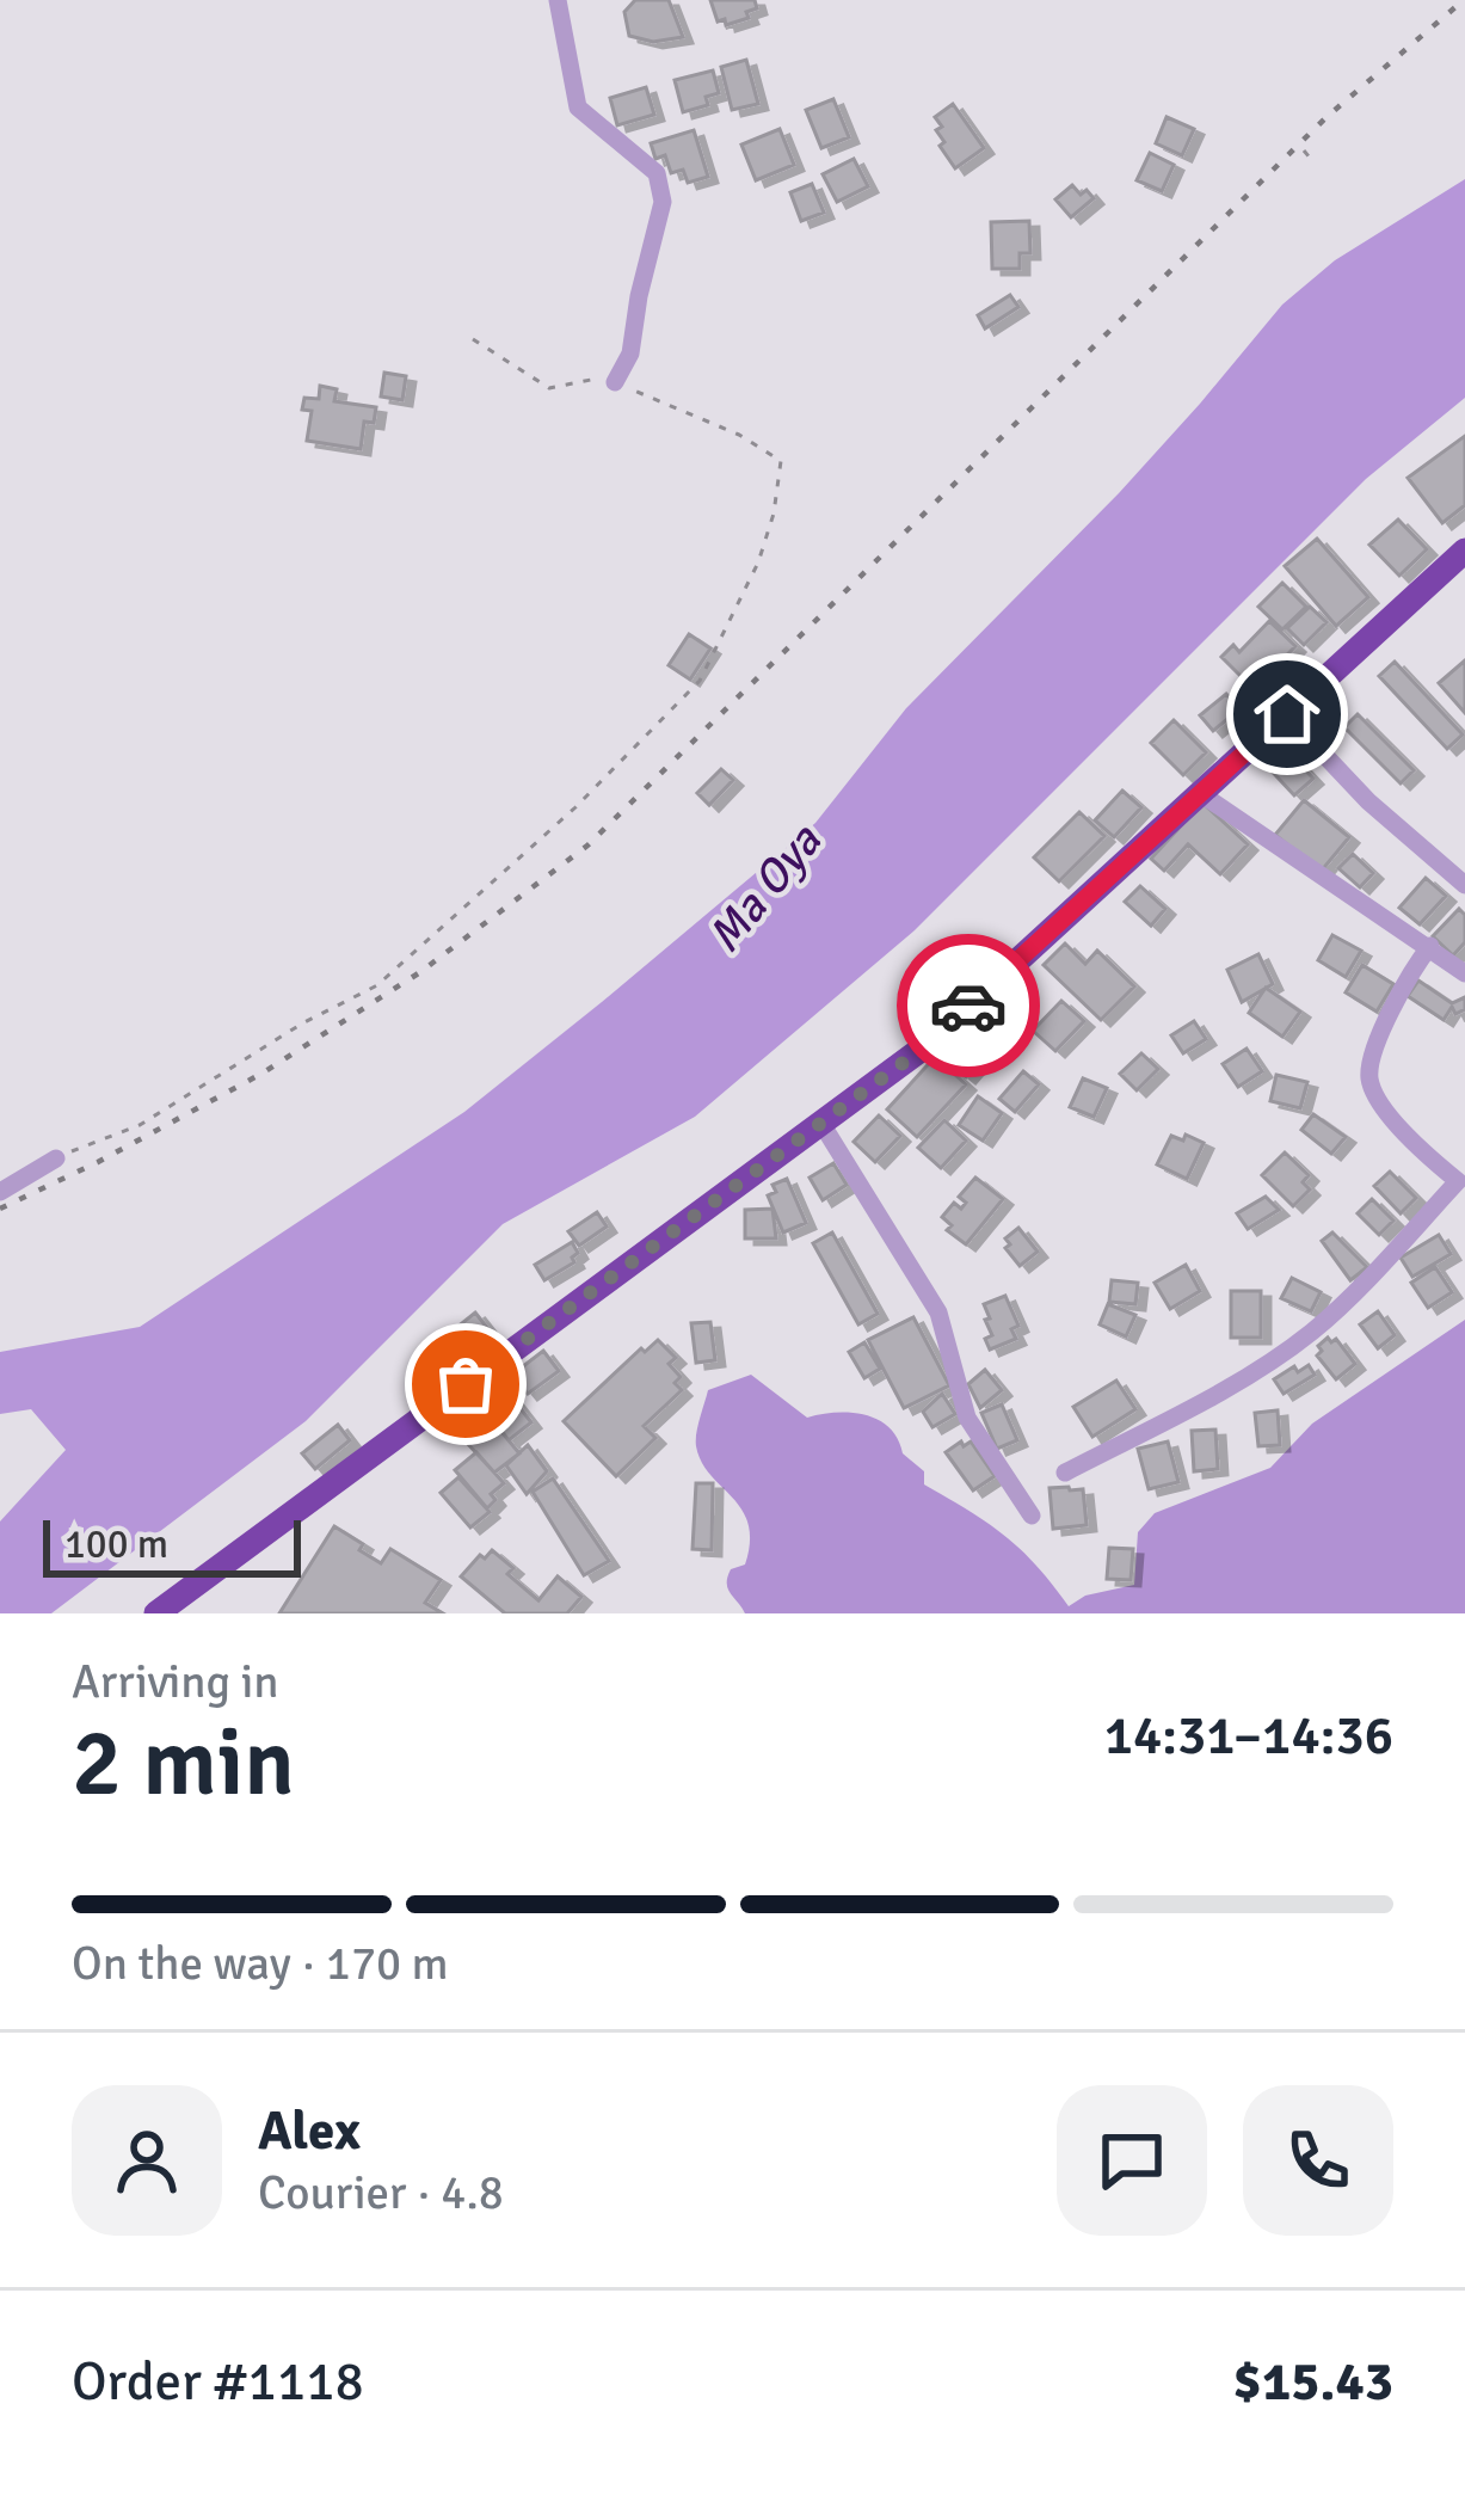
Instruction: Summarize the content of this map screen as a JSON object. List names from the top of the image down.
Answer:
{
  "water": ["Ma Oya"],
  "scale_bar": "100 m",
  "page": {
    "scale": "100 m",
    "heading": ["2 min", "Arriving in", "14:31–14:36"],
    "panel": [
      "Alex",
      "Courier · 4.8",
      "Order #1118",
      "$15.43"
    ],
    "bar": "On the way · 170 m"
  }
}
